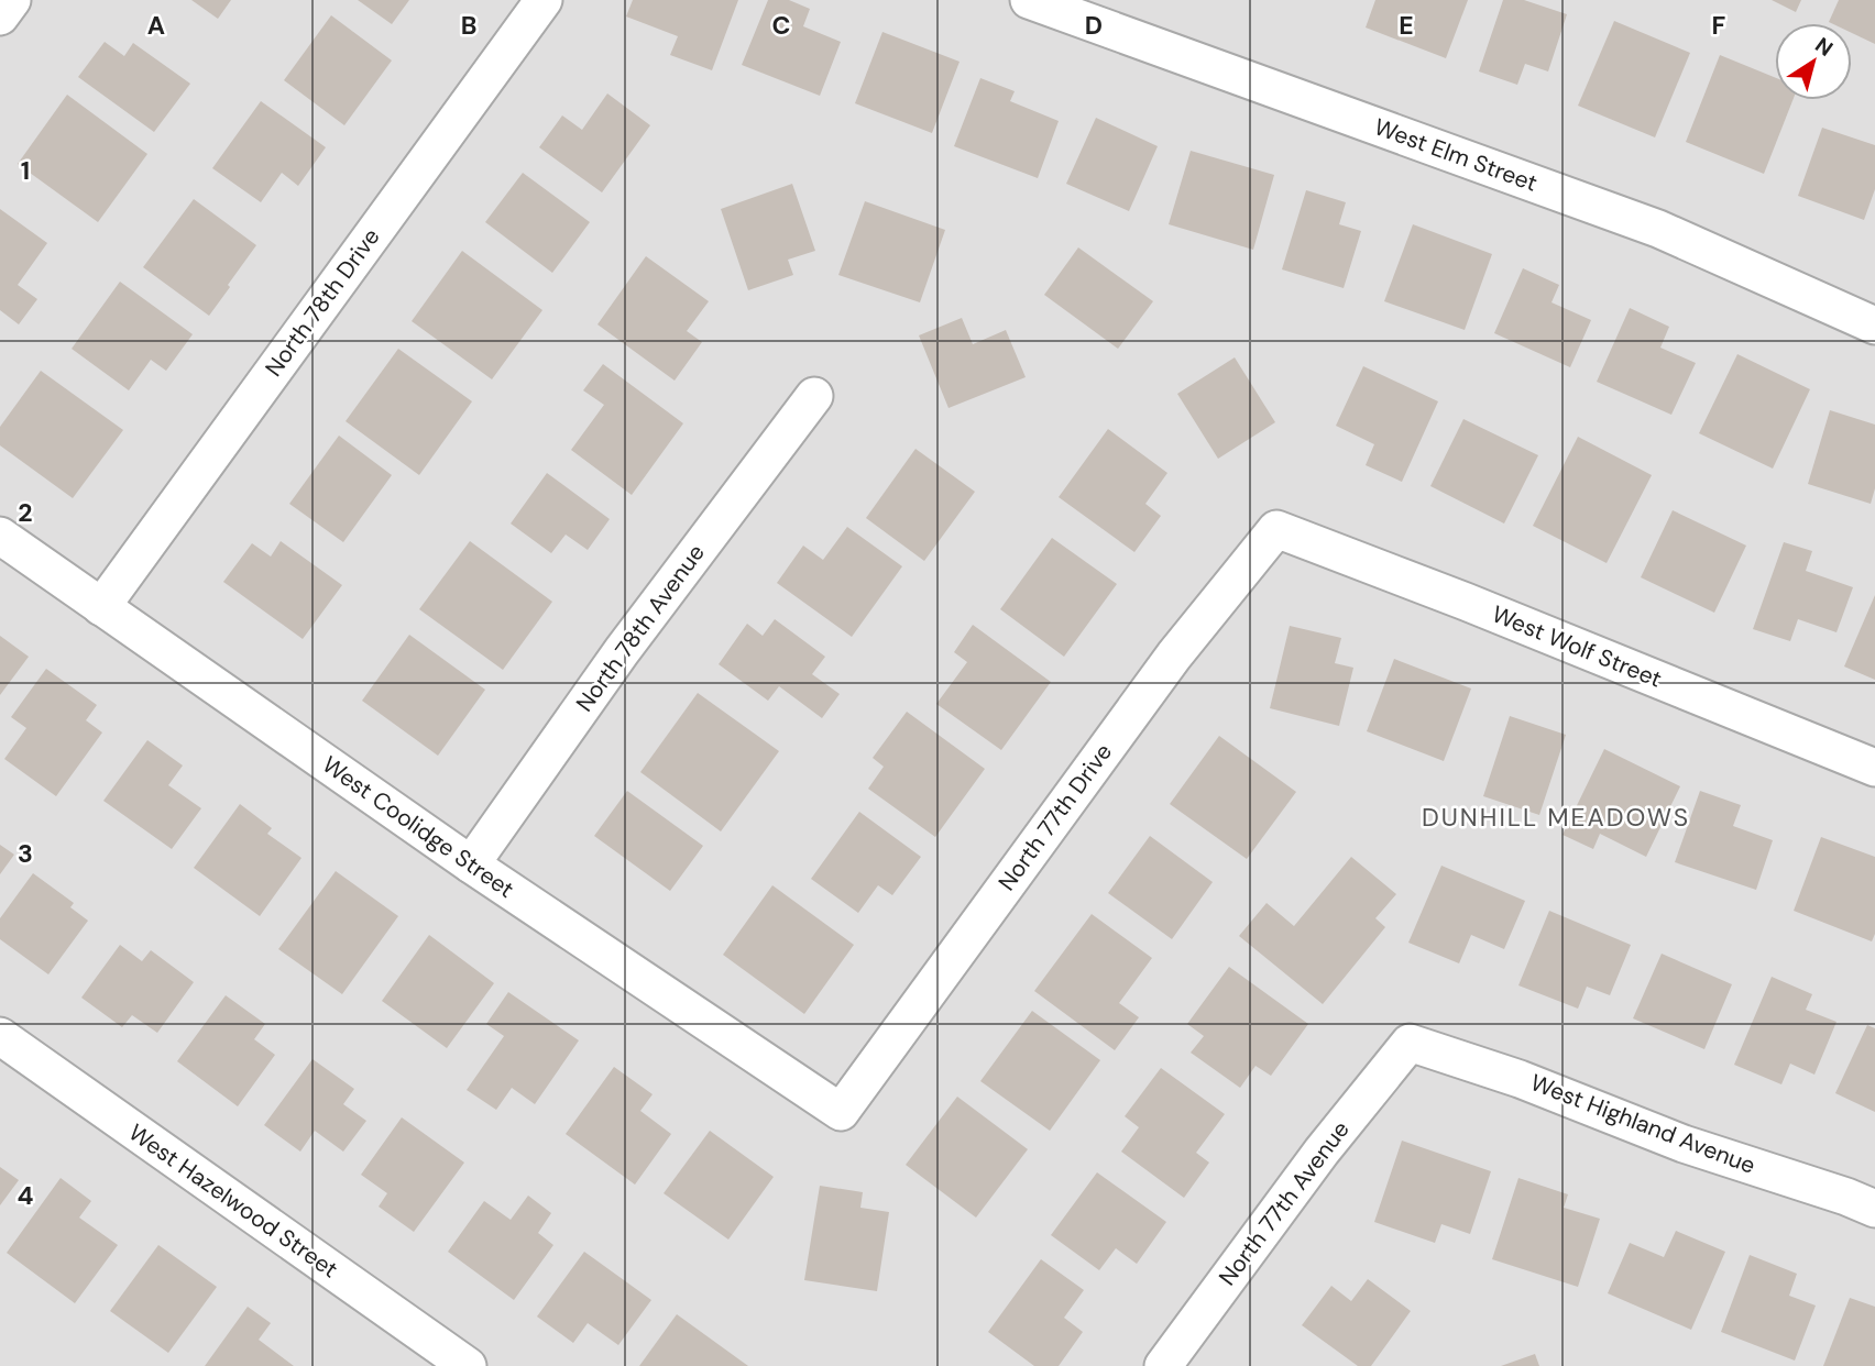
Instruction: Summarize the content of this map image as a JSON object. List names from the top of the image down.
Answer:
{
  "streets": {
    "street": [
      "West Elm Street",
      "North 78th Drive",
      "North 78th Avenue",
      "West Wolf Street",
      "North 77th Drive",
      "West Coolidge Street",
      "West Highland Avenue",
      "West Hazelwood Street",
      "North 77th Avenue"
    ]
  },
  "crossings": [
    ["North 78th Drive", "West Coolidge Street"],
    ["North 78th Avenue", "West Coolidge Street"],
    ["West Wolf Street", "North 77th Drive"],
    ["North 77th Drive", "West Coolidge Street"],
    ["West Highland Avenue", "North 77th Avenue"]
  ],
  "districts": ["DUNHILL MEADOWS"],
  "north": "top right",
  "grid": {
    "columns": [
      "A",
      "B",
      "C",
      "D",
      "E",
      "F"
    ],
    "rows": [
      "1",
      "2",
      "3",
      "4"
    ]
  }
}
